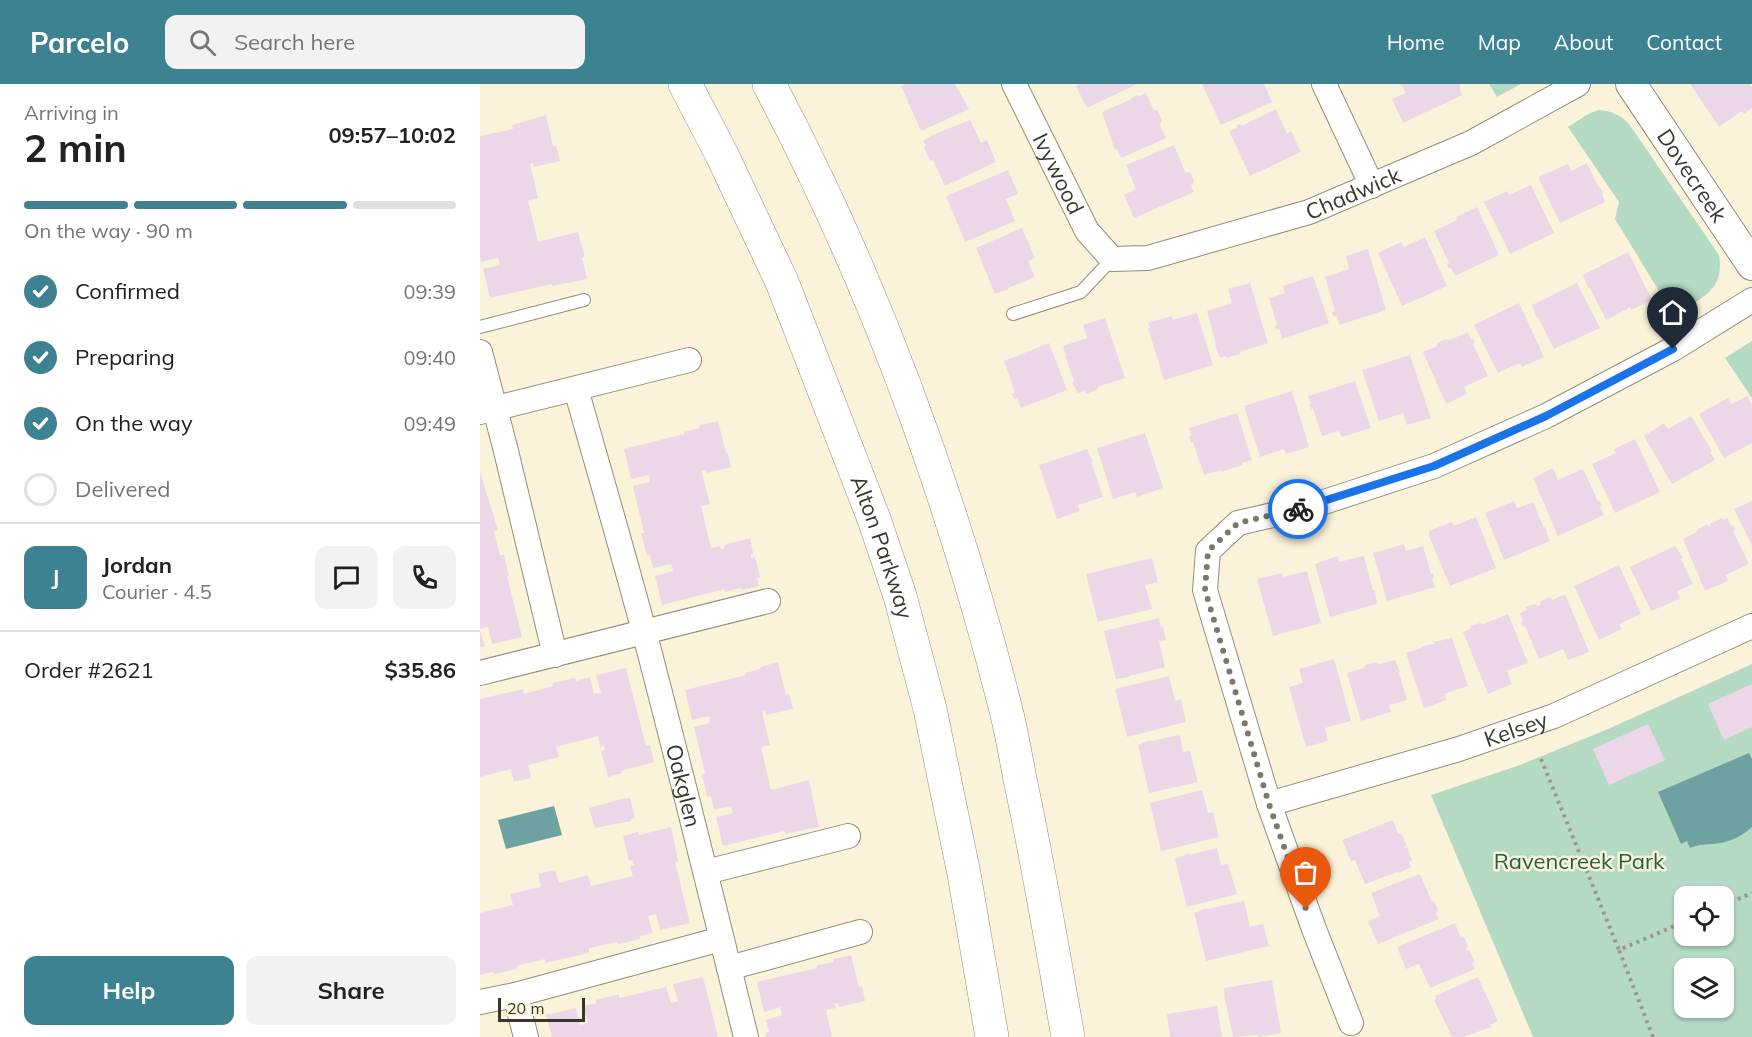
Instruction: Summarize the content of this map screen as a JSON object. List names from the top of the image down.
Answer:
{
  "streets": {
    "main road": ["Alton Parkway"],
    "street": [
      "Ivywood",
      "Dovecreek",
      "Chadwick",
      "Kelsey",
      "Oakglen"
    ]
  },
  "crossings": [
    ["Ivywood", "Chadwick"]
  ],
  "parks": ["Ravencreek Park"],
  "scale_bar": "20 m",
  "page": {
    "header": "Parcelo",
    "search": "Search here",
    "nav": [
      "Home",
      "Map",
      "About",
      "Contact"
    ],
    "heading": ["2 min", "Arriving in", "09:57–10:02"],
    "panel": [
      "Jordan",
      "Courier · 4.5",
      "Order #2621",
      "$35.86"
    ],
    "bar": "On the way · 90 m",
    "list": [
      ["Confirmed", "09:39"],
      ["Preparing", "09:40"],
      ["On the way", "09:49"],
      "Delivered"
    ],
    "round": "J",
    "buttons": ["Help", "Share"],
    "scale": "20 m"
  }
}
